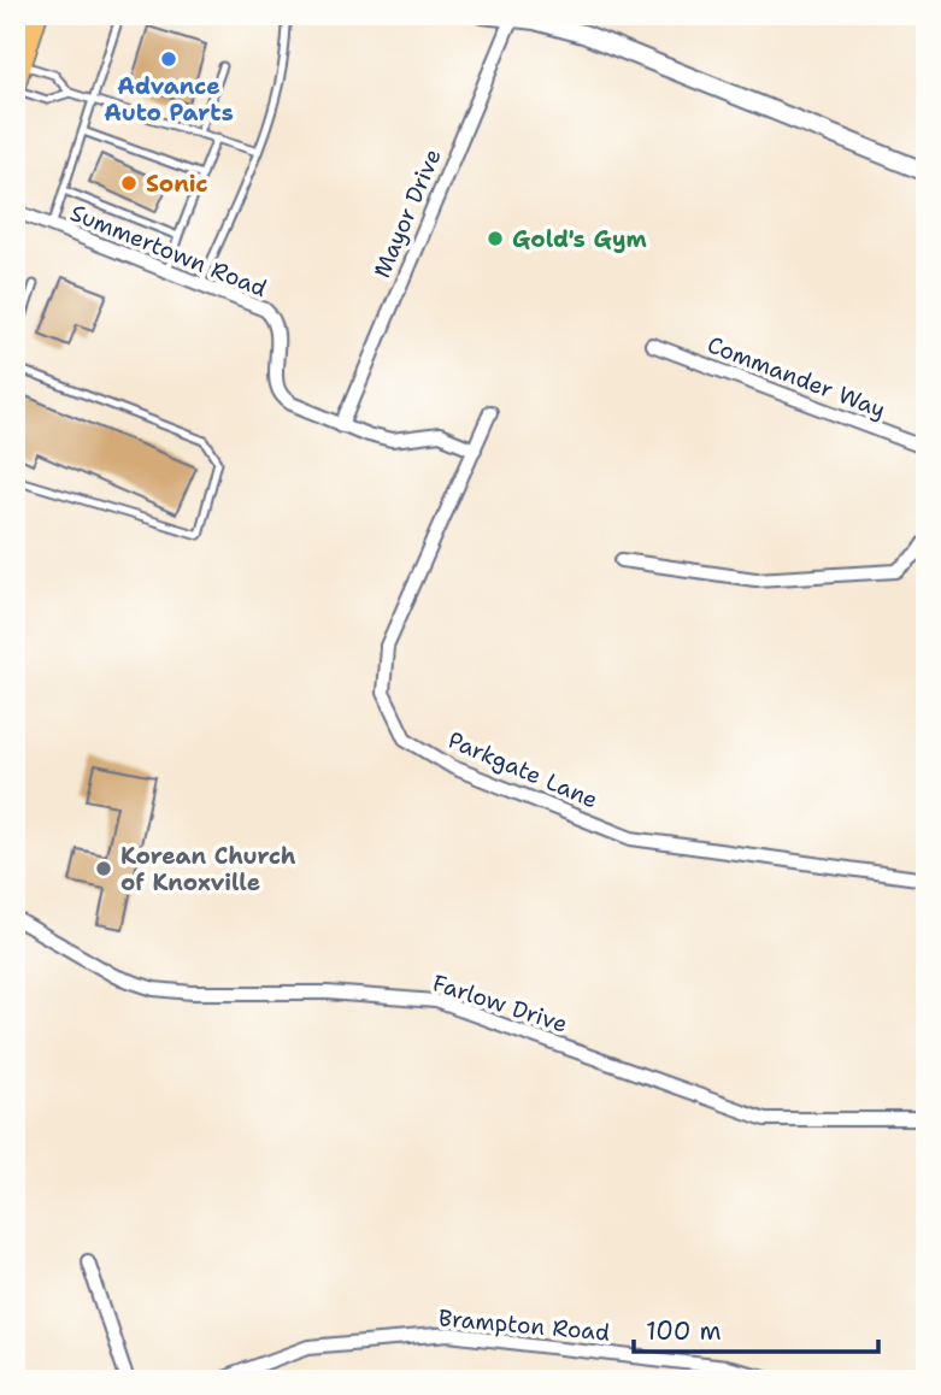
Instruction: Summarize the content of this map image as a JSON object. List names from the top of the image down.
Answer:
{
  "streets": {
    "street": [
      "Mayor Drive",
      "Summertown Road",
      "Commander Way",
      "Parkgate Lane",
      "Farlow Drive",
      "Brampton Road"
    ]
  },
  "crossings": [
    ["Mayor Drive", "Summertown Road"],
    ["Summertown Road", "Parkgate Lane"]
  ],
  "places": [
    "Advance Auto Parts",
    "Sonic",
    "Gold's Gym",
    "Korean Church of Knoxville"
  ],
  "scale_bar": "100 m"
}
